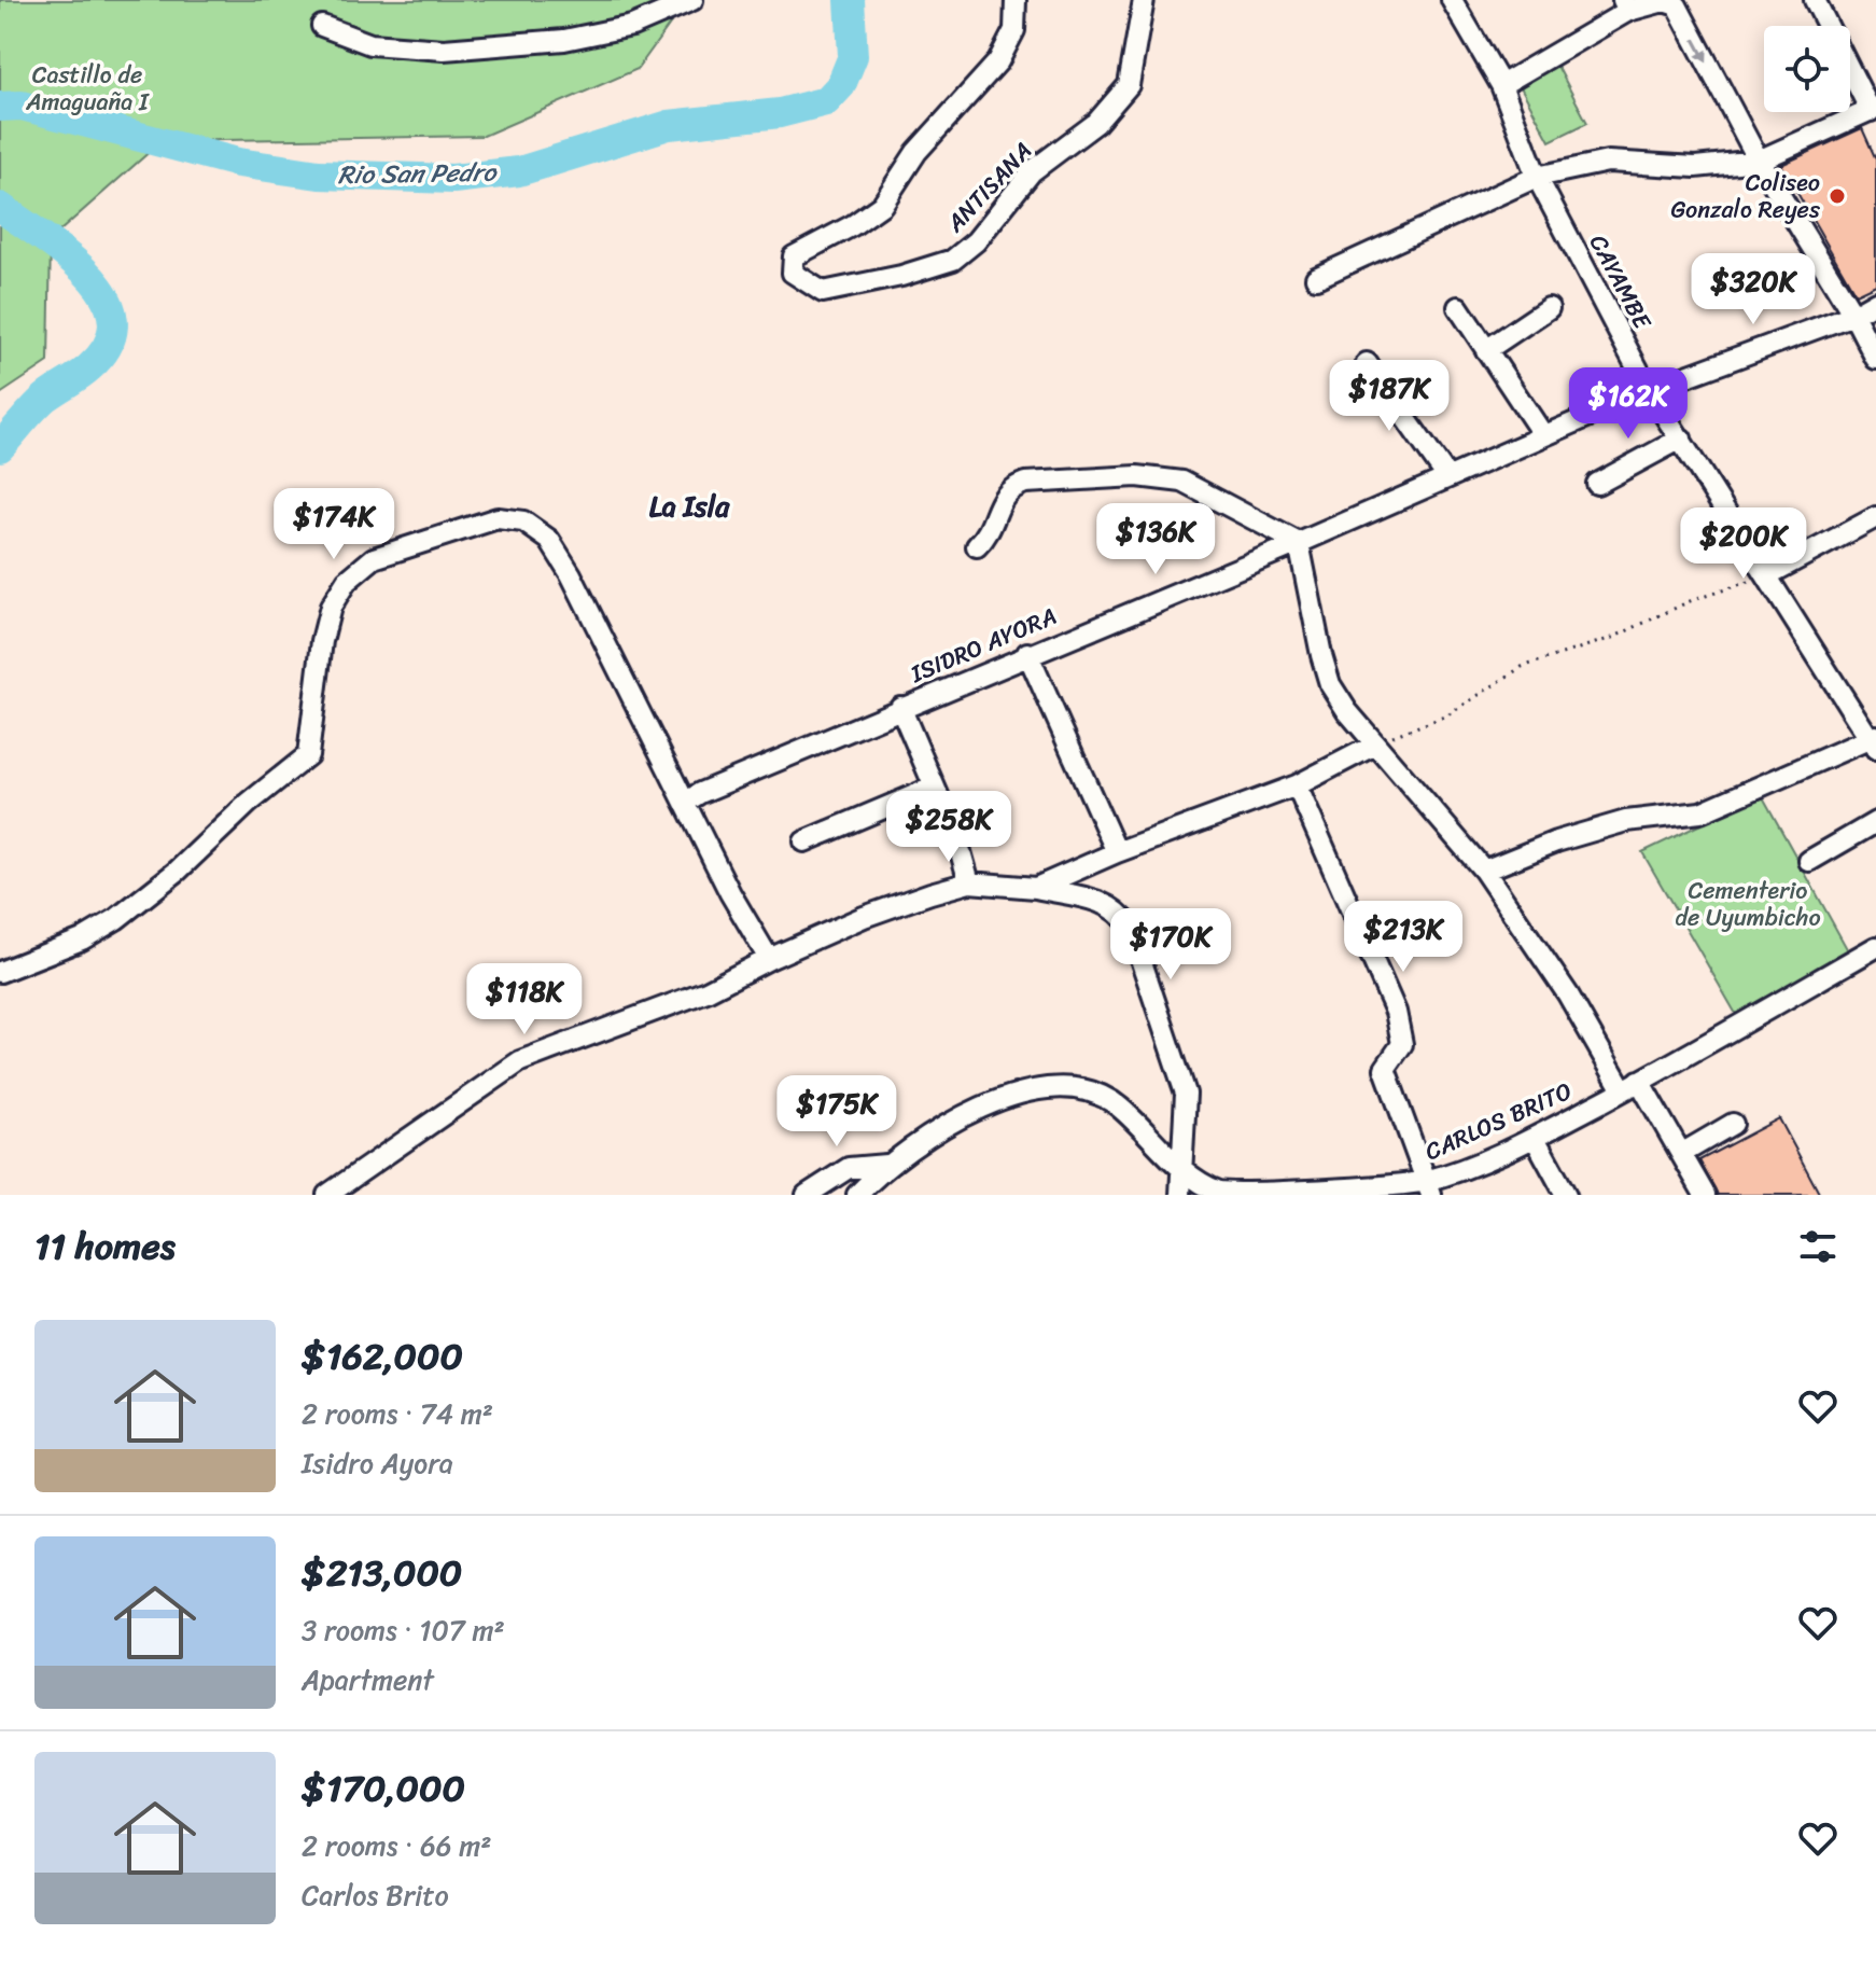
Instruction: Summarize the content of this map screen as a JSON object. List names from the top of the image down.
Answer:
{
  "streets": {
    "street": [
      "ANTISANA",
      "CAYAMBE",
      "ISIDRO AYORA",
      "CARLOS BRITO"
    ]
  },
  "crossings": [
    ["CAYAMBE", "ISIDRO AYORA"]
  ],
  "districts": ["La Isla"],
  "water": ["Rio San Pedro"],
  "parks": ["Castillo de Amaguaña I", "Cementerio de Uyumbicho"],
  "places": ["Coliseo Gonzalo Reyes"],
  "page": {
    "price": [
      "$320K",
      "$187K",
      "$162K",
      "$174K",
      "$136K",
      "$200K",
      "$258K",
      "$213K",
      "$170K",
      "$118K",
      "$175K"
    ],
    "heading": "11 homes",
    "list": [
      {
        "name": "$162,000",
        "note": "2 rooms · 74 m² · Isidro Ayora"
      },
      {
        "name": "$213,000",
        "note": "3 rooms · 107 m² · Apartment"
      },
      {
        "name": "$170,000",
        "note": "2 rooms · 66 m² · Carlos Brito"
      }
    ]
  }
}
